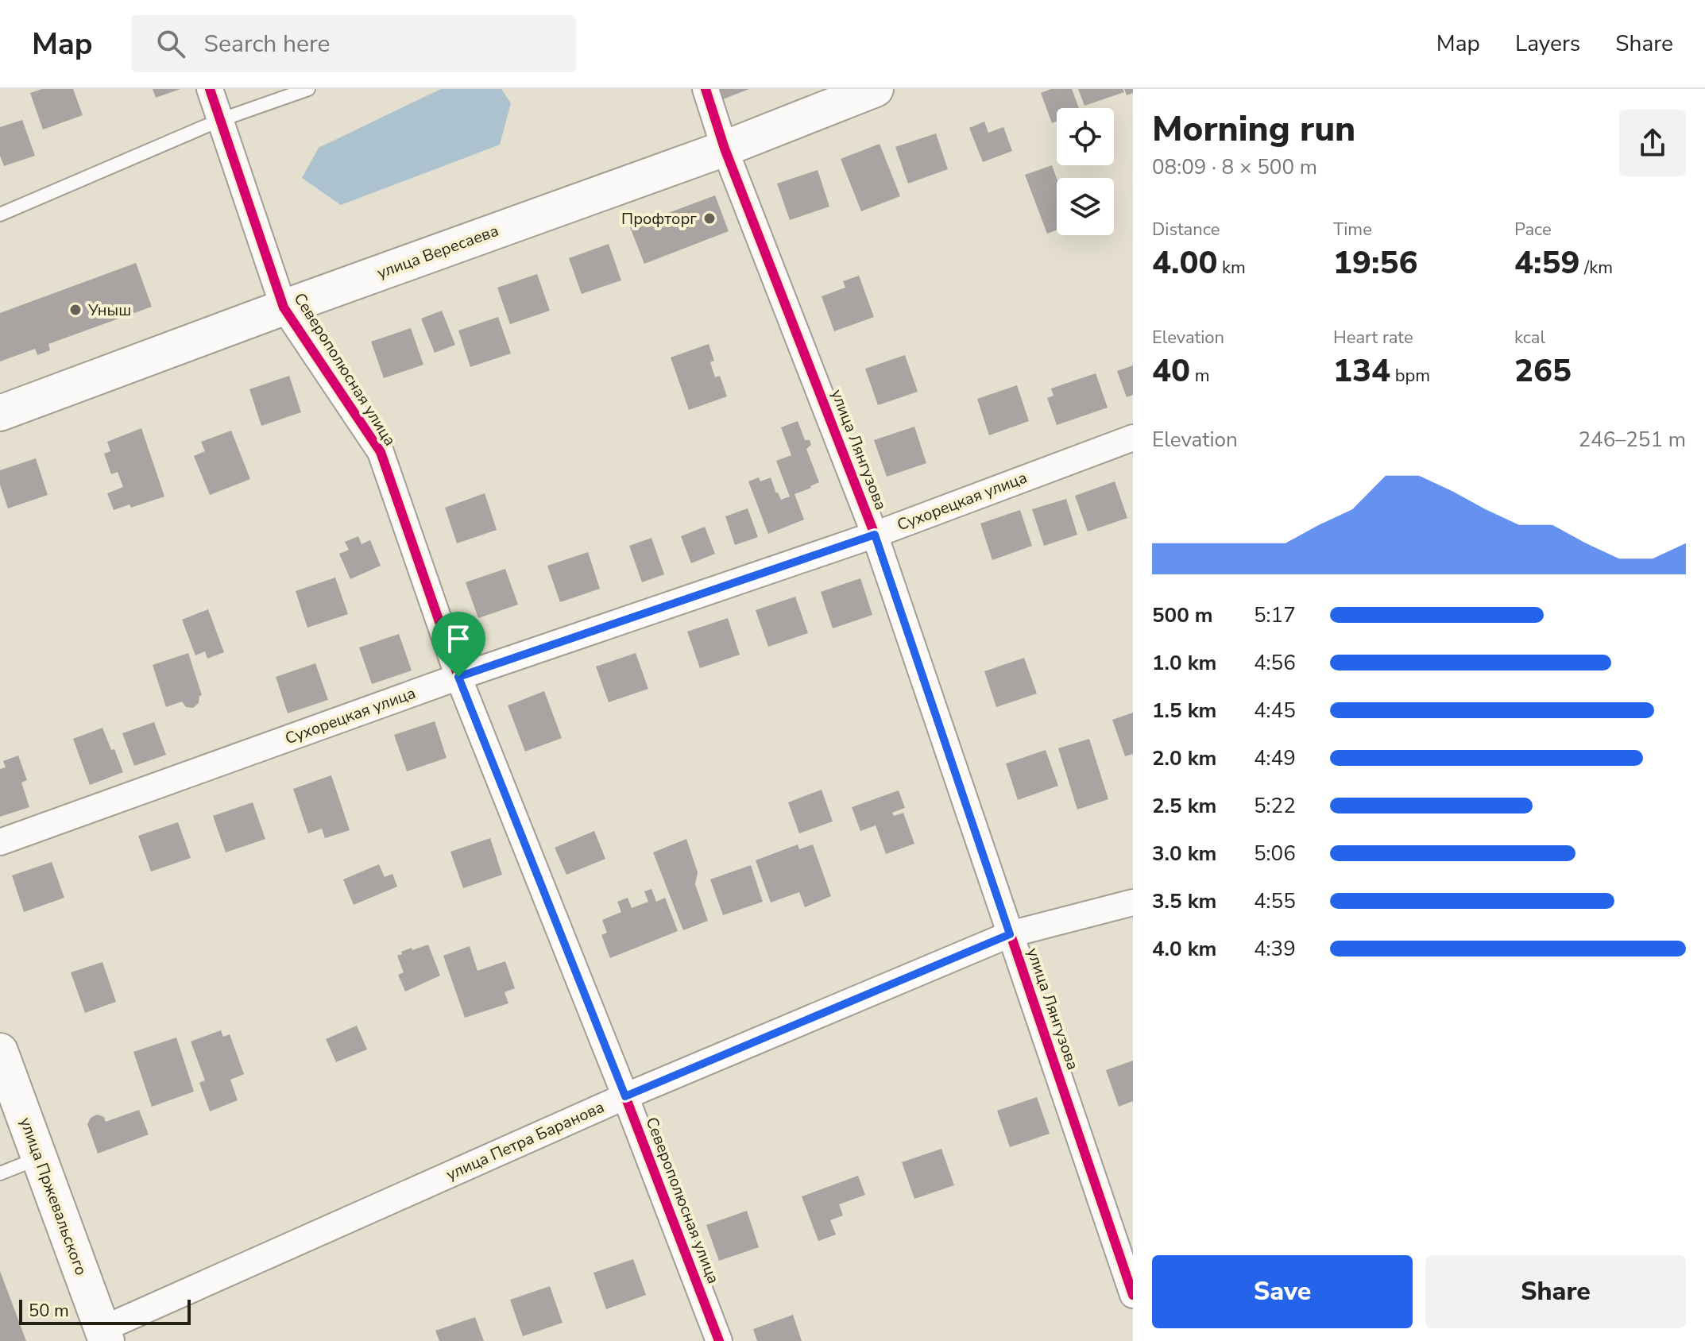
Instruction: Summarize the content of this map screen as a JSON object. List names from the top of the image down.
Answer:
{
  "streets": {
    "main road": ["улица Вересаева", "улица Пржевальского"],
    "street": [
      "Северополюсная улица",
      "улица Лянгузова",
      "Сухорецкая улица",
      "улица Петра Баранова"
    ]
  },
  "crossings": [
    ["улица Вересаева", "Северополюсная улица"],
    ["улица Вересаева", "улица Лянгузова"],
    ["Северополюсная улица", "Сухорецкая улица"],
    ["Северополюсная улица", "улица Петра Баранова"],
    ["улица Лянгузова", "Сухорецкая улица"],
    ["улица Лянгузова", "улица Петра Баранова"],
    ["улица Петра Баранова", "улица Пржевальского"]
  ],
  "places": ["Профторг", "Уныш"],
  "scale_bar": "50 m",
  "page": {
    "header": "Map",
    "search": "Search here",
    "nav": ["Map", "Layers", "Share"],
    "heading": ["Morning run", "08:09 · 8 × 500 m"],
    "stats": [
      ["Distance", "4.00 km"],
      ["Time", "19:56"],
      ["Pace", "4:59 /km"],
      ["Elevation", "40 m"],
      ["Heart rate", "134 bpm"],
      ["kcal", "265"]
    ],
    "chart": ["Elevation", "246–251 m"],
    "list": [
      {
        "name": "500 m",
        "note": "5:17"
      },
      {
        "name": "1.0 km",
        "note": "4:56"
      },
      {
        "name": "1.5 km",
        "note": "4:45"
      },
      {
        "name": "2.0 km",
        "note": "4:49"
      },
      {
        "name": "2.5 km",
        "note": "5:22"
      },
      {
        "name": "3.0 km",
        "note": "5:06"
      },
      {
        "name": "3.5 km",
        "note": "4:55"
      },
      {
        "name": "4.0 km",
        "note": "4:39"
      }
    ],
    "buttons": ["Save", "Share"],
    "scale": "50 m"
  }
}
